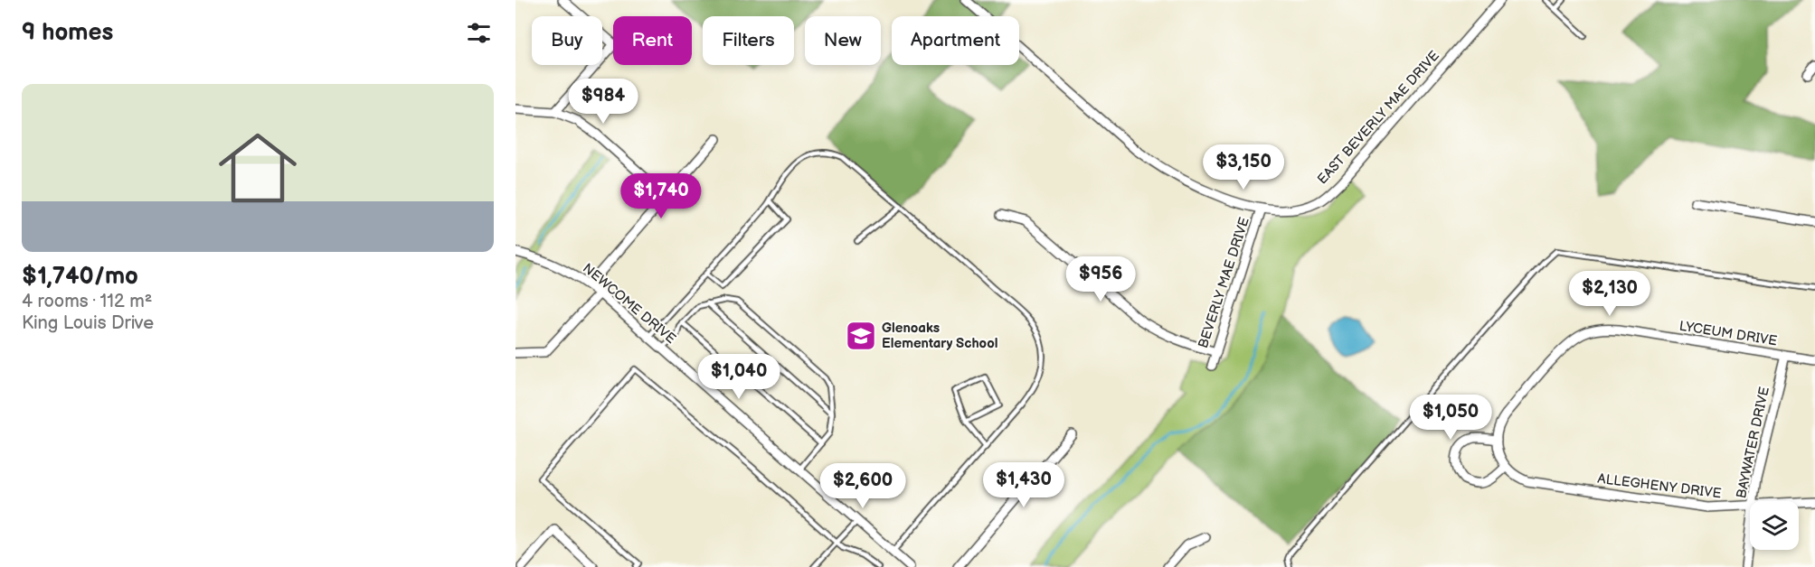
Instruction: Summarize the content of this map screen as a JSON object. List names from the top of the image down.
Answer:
{
  "streets": {
    "street": [
      "EAST BEVERLY MAE DRIVE",
      "BEVERLY MAE DRIVE",
      "NEWCOME DRIVE",
      "LYCEUM DRIVE",
      "BAYWATER DRIVE",
      "ALLEGHENY DRIVE"
    ]
  },
  "crossings": [
    ["EAST BEVERLY MAE DRIVE", "BEVERLY MAE DRIVE"],
    ["LYCEUM DRIVE", "BAYWATER DRIVE"],
    ["LYCEUM DRIVE", "ALLEGHENY DRIVE"]
  ],
  "places": {
    "school or university": ["Glenoaks Elementary School"]
  },
  "page": {
    "heading": "9 homes",
    "chip": [
      "Buy",
      "Rent",
      "Filters",
      "New",
      "Apartment"
    ],
    "list": [
      {
        "name": "$1,740/mo",
        "note": "4 rooms · 112 m² · King Louis Drive"
      }
    ],
    "price": [
      "$984",
      "$3,150",
      "$1,740",
      "$956",
      "$2,130",
      "$1,040",
      "$1,050",
      "$1,430",
      "$2,600"
    ]
  }
}
